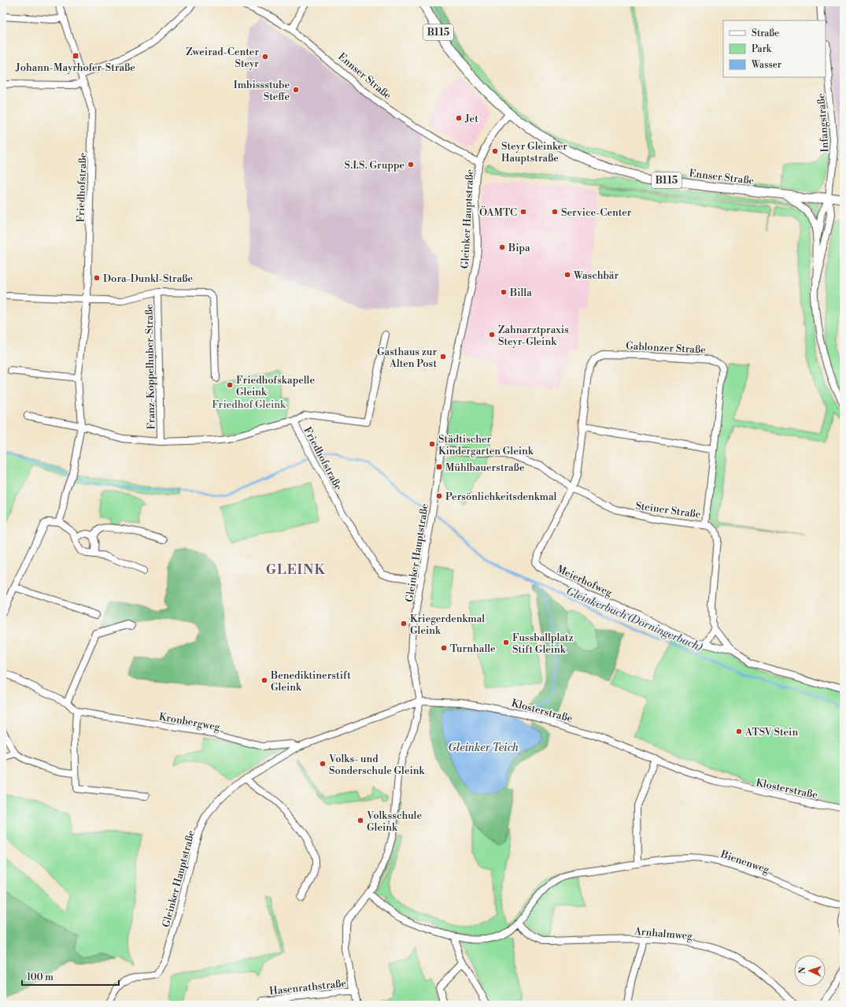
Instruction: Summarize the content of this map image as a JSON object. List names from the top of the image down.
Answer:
{
  "streets": {
    "main road": ["B115", "Ennser Straße"],
    "street": [
      "Infangstraße",
      "Friedhofstraße",
      "Gleinker Hauptstraße",
      "Gablonzer Straße",
      "Franz-Koppelhuber-Straße",
      "Steiner Straße",
      "Meierhofweg",
      "Klosterstraße",
      "Kronbergweg",
      "Bienenweg",
      "Arnhalmweg",
      "Hasenrathstraße"
    ]
  },
  "crossings": [
    ["Ennser Straße", "Infangstraße"],
    ["Ennser Straße", "Gleinker Hauptstraße"],
    ["Friedhofstraße", "Gleinker Hauptstraße"],
    ["Friedhofstraße", "Franz-Koppelhuber-Straße"],
    ["Gleinker Hauptstraße", "Steiner Straße"],
    ["Gleinker Hauptstraße", "Klosterstraße"],
    ["Gleinker Hauptstraße", "Kronbergweg"],
    ["Gleinker Hauptstraße", "Hasenrathstraße"],
    ["Gablonzer Straße", "Steiner Straße"],
    ["Gablonzer Straße", "Meierhofweg"],
    ["Steiner Straße", "Meierhofweg"],
    ["Klosterstraße", "Hasenrathstraße"],
    ["Bienenweg", "Arnhalmweg"],
    ["Bienenweg", "Hasenrathstraße"]
  ],
  "districts": ["GLEINK"],
  "water": ["Gleinkerbach (Dorningerbach)", "Gleinker Teich"],
  "parks": ["Friedhof Gleink"],
  "places": {
    "transit": ["Johann-Mayrhofer-Straße", "Mühlbauerstraße"],
    "other": [
      "Zweirad-Center Steyr",
      "Imbissstube Steffe",
      "Jet",
      "Steyr Gleinker Hauptstraße",
      "S.I.S. Gruppe",
      "ÖAMTC",
      "Service-Center",
      "Bipa",
      "Waschbär",
      "Dora-Dunkl-Straße",
      "Billa",
      "Zahnarztpraxis Steyr-Gleink",
      "Gasthaus zur Alten Post",
      "Friedhofskapelle Gleink",
      "Städtischer Kindergarten Gleink",
      "Persönlichkeitsdenkmal",
      "Kriegerdenkmal Gleink",
      "Fussballplatz Stift Gleink",
      "Turnhalle",
      "Benediktinerstift Gleink",
      "ATSV Stein",
      "Volks- und Sonderschule Gleink",
      "Volksschule Gleink"
    ]
  },
  "legend": ["Straße", "Park", "Wasser"],
  "scale_bar": "100 m",
  "north": "left"
}
